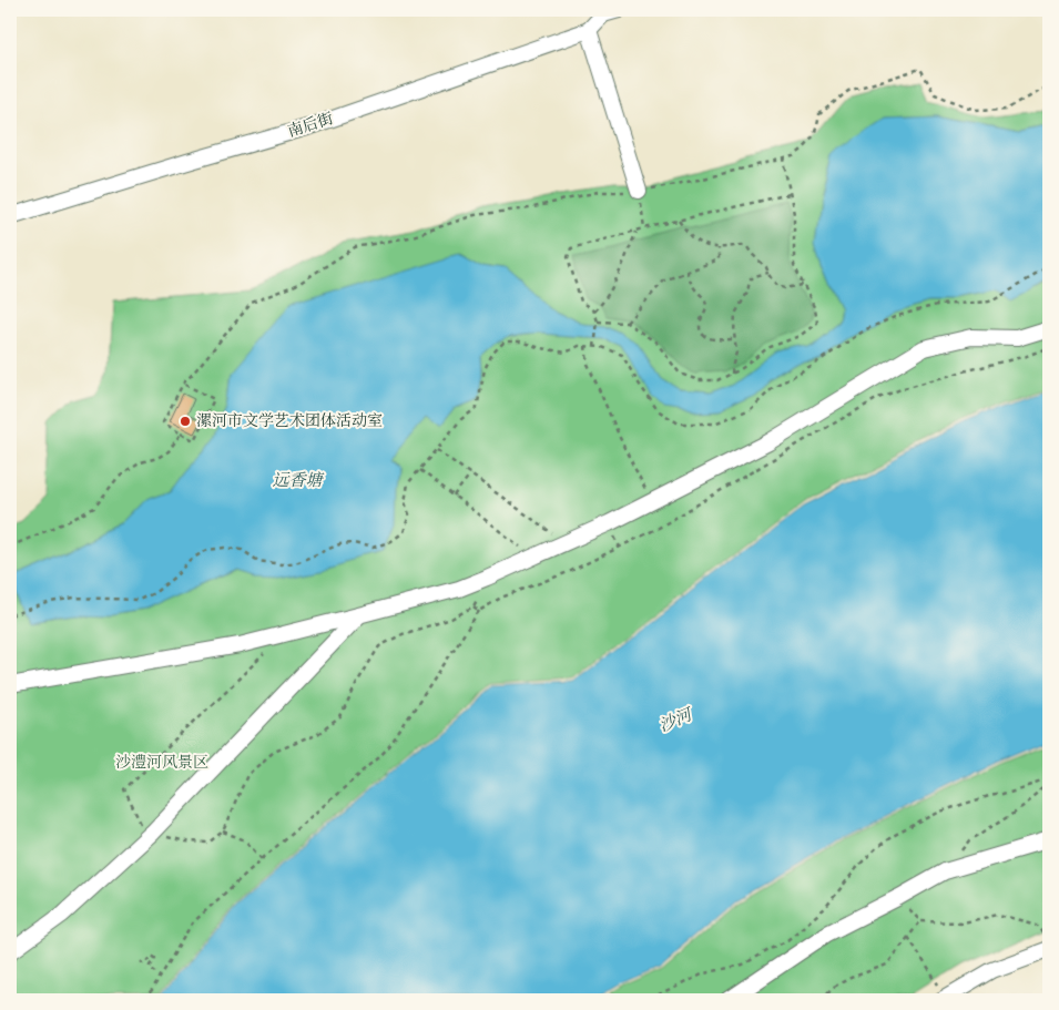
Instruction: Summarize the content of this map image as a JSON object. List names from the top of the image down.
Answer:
{
  "streets": {
    "street": ["南后街"]
  },
  "water": ["远香塘", "沙河"],
  "parks": ["沙澧河风景区"],
  "places": ["漯河市文学艺术团体活动室"]
}
